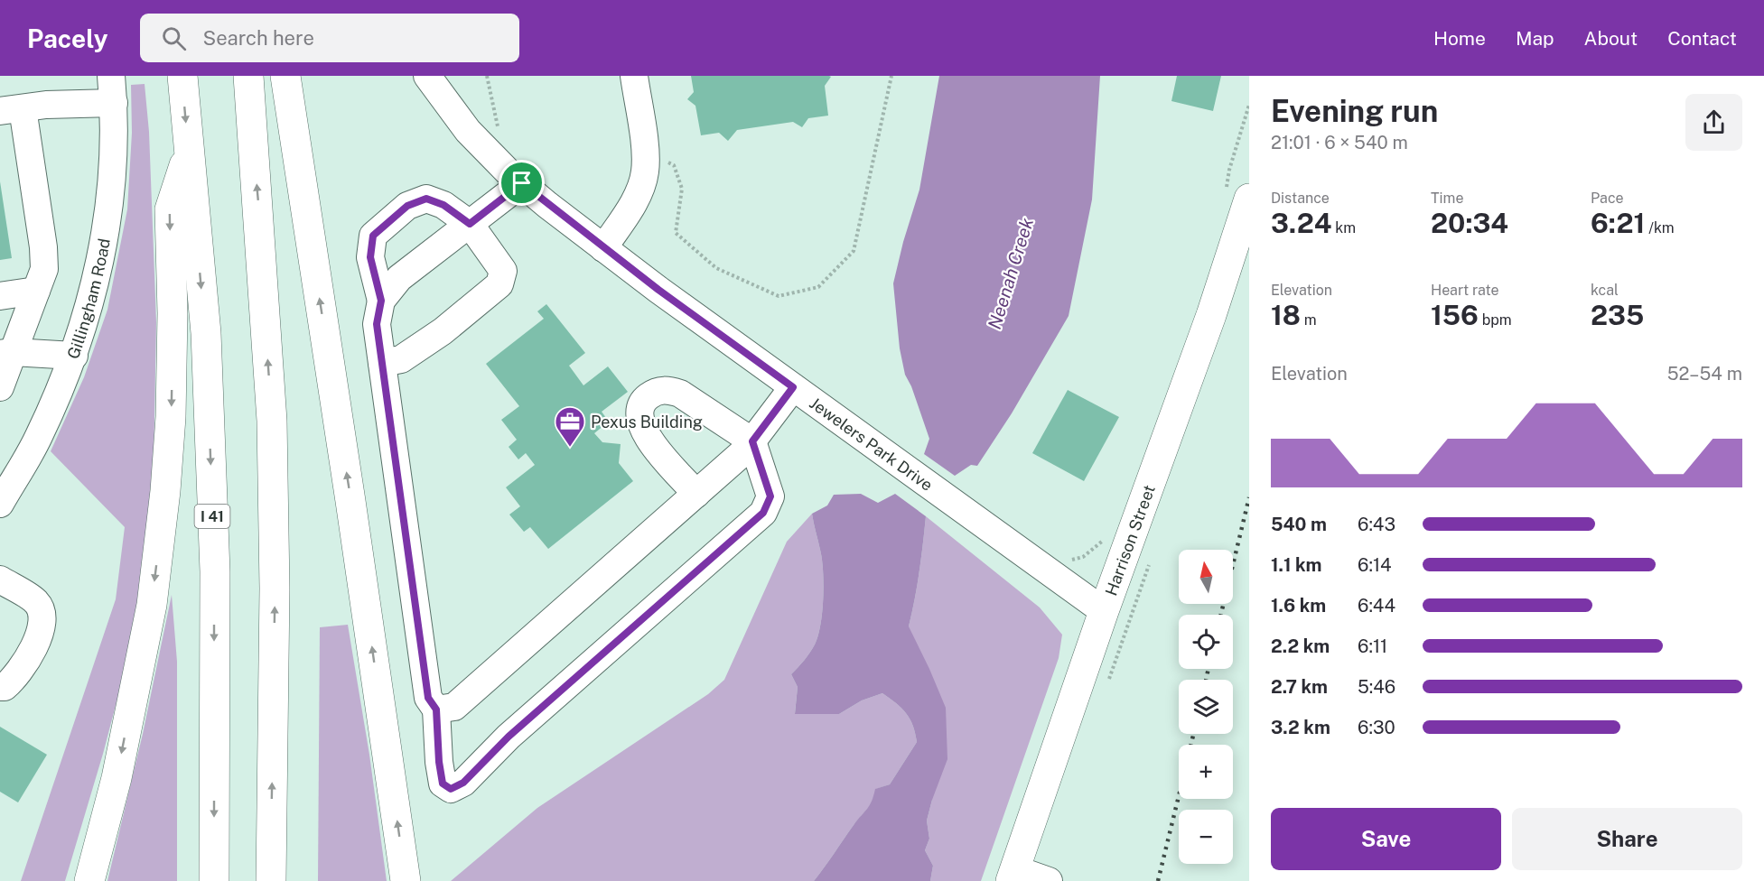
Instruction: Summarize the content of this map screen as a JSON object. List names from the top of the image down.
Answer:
{
  "streets": {
    "main road": ["I 41", "Harrison Street"],
    "street": ["Gillingham Road", "Jewelers Park Drive"]
  },
  "crossings": [
    ["Jewelers Park Drive", "Harrison Street"]
  ],
  "water": ["Neenah Creek"],
  "places": {
    "office": ["Pexus Building"]
  },
  "north": "top",
  "page": {
    "header": "Pacely",
    "search": "Search here",
    "nav": [
      "Home",
      "Map",
      "About",
      "Contact"
    ],
    "heading": ["Evening run", "21:01 · 6 × 540 m"],
    "stats": [
      ["Distance", "3.24 km"],
      ["Time", "20:34"],
      ["Pace", "6:21 /km"],
      ["Elevation", "18 m"],
      ["Heart rate", "156 bpm"],
      ["kcal", "235"]
    ],
    "chart": ["Elevation", "52–54 m"],
    "list": [
      {
        "name": "540 m",
        "note": "6:43"
      },
      {
        "name": "1.1 km",
        "note": "6:14"
      },
      {
        "name": "1.6 km",
        "note": "6:44"
      },
      {
        "name": "2.2 km",
        "note": "6:11"
      },
      {
        "name": "2.7 km",
        "note": "5:46"
      },
      {
        "name": "3.2 km",
        "note": "6:30"
      }
    ],
    "map_buttons": ["+", "−"],
    "buttons": ["Save", "Share"]
  }
}
